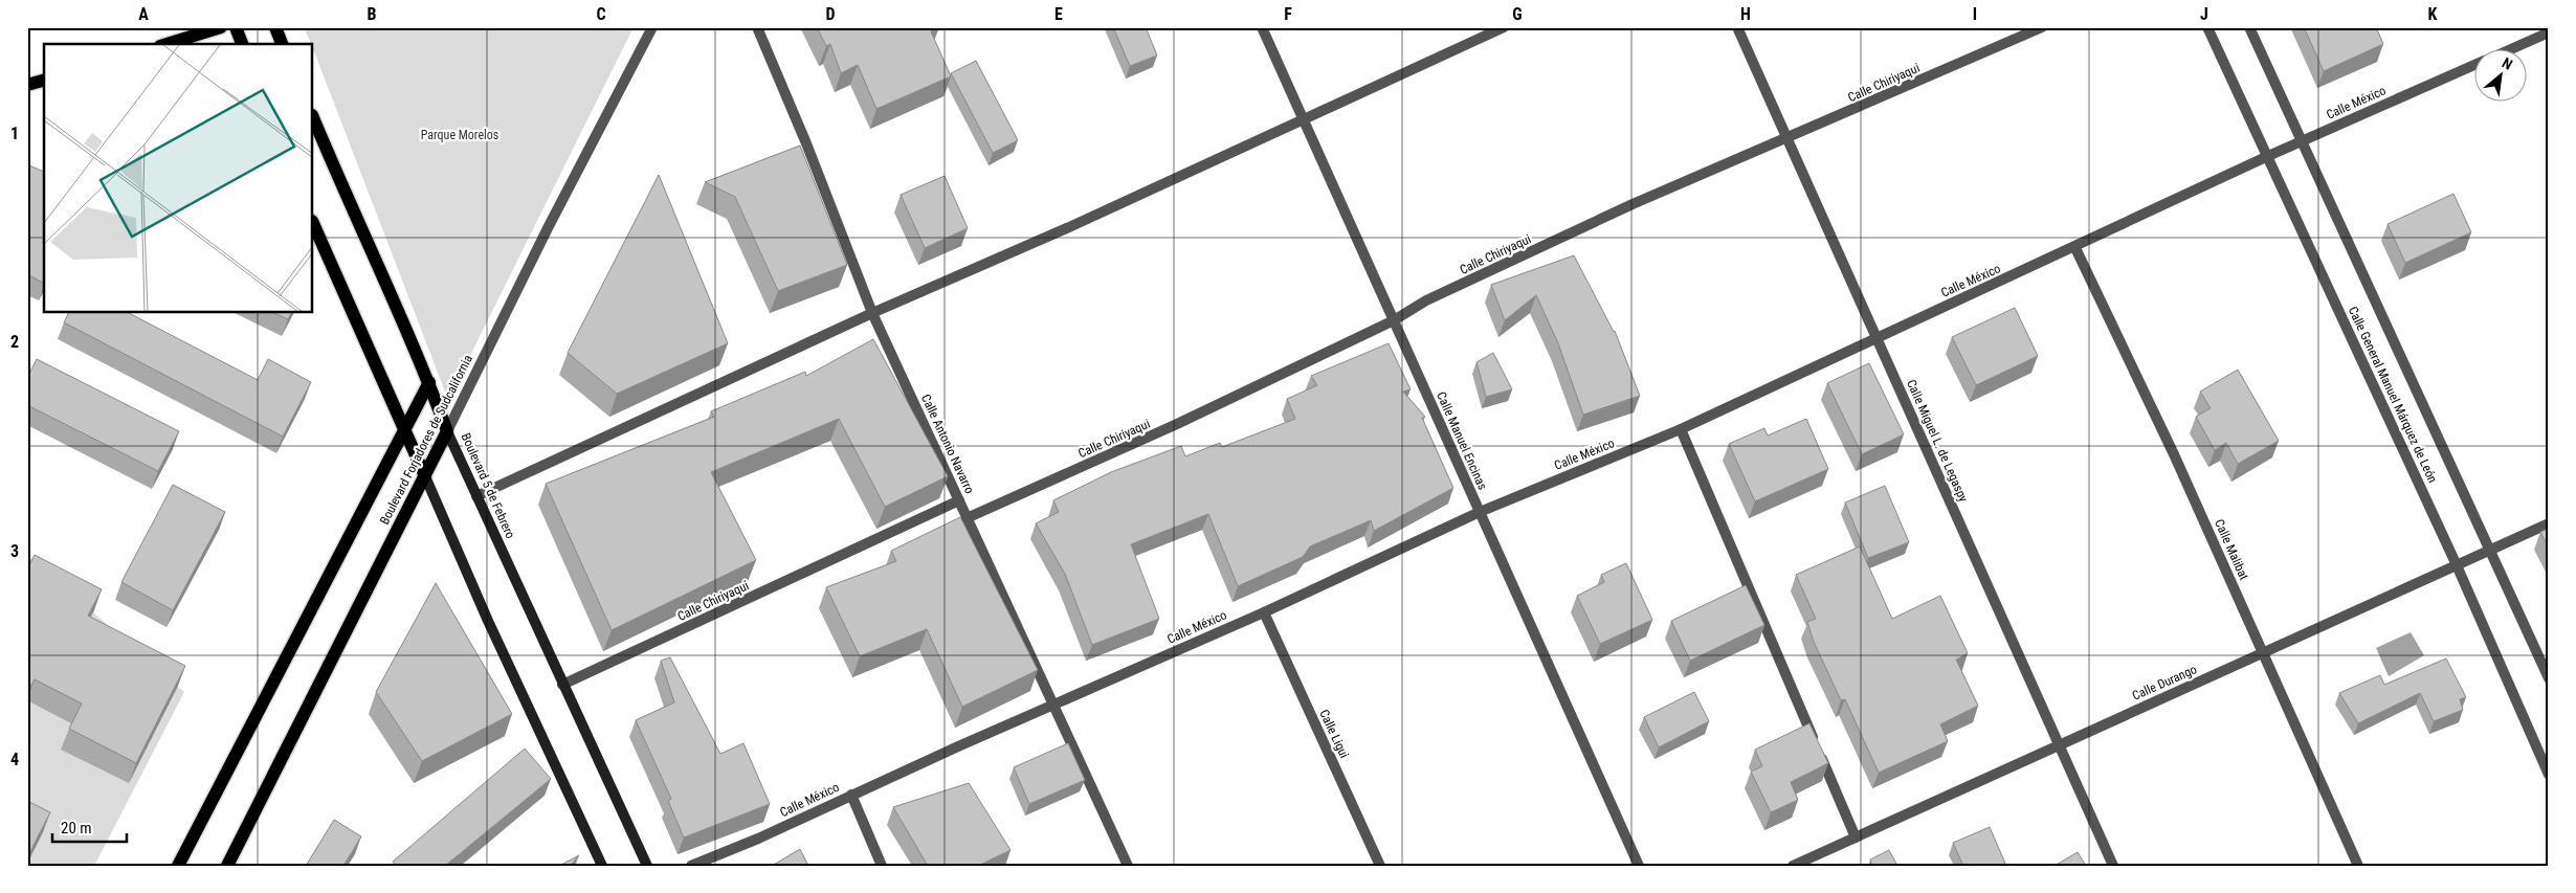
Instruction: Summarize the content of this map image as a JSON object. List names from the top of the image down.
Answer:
{
  "streets": {
    "main road": ["Boulevard Forjadores de Sudcalifornia", "Boulevard 5 de Febrero"],
    "street": [
      "Calle Chiriyaqui",
      "Calle México",
      "Calle General Manuel Márquez de León",
      "Calle Manuel Encinas",
      "Calle Miguel L. de Legaspy",
      "Calle Antonio Navarro",
      "Calle Malibat",
      "Calle Durango",
      "Calle Ligui"
    ]
  },
  "crossings": [
    ["Calle Chiriyaqui", "Calle Manuel Encinas"],
    ["Calle Chiriyaqui", "Calle Miguel L. de Legaspy"],
    ["Calle Chiriyaqui", "Calle Antonio Navarro"],
    ["Calle Chiriyaqui", "Boulevard 5 de Febrero"],
    ["Calle México", "Calle General Manuel Márquez de León"],
    ["Calle México", "Calle Manuel Encinas"],
    ["Calle México", "Calle Miguel L. de Legaspy"],
    ["Calle México", "Calle Antonio Navarro"],
    ["Calle México", "Calle Malibat"],
    ["Calle México", "Calle Ligui"],
    ["Calle General Manuel Márquez de León", "Calle Durango"],
    ["Boulevard Forjadores de Sudcalifornia", "Boulevard 5 de Febrero"],
    ["Calle Miguel L. de Legaspy", "Calle Durango"],
    ["Calle Malibat", "Calle Durango"]
  ],
  "parks": ["Parque Morelos"],
  "scale_bar": "20 m",
  "north": "top right",
  "grid": {
    "columns": [
      "A",
      "B",
      "C",
      "D",
      "E",
      "F",
      "G",
      "H",
      "I",
      "J",
      "K"
    ],
    "rows": [
      "1",
      "2",
      "3",
      "4"
    ]
  }
}
